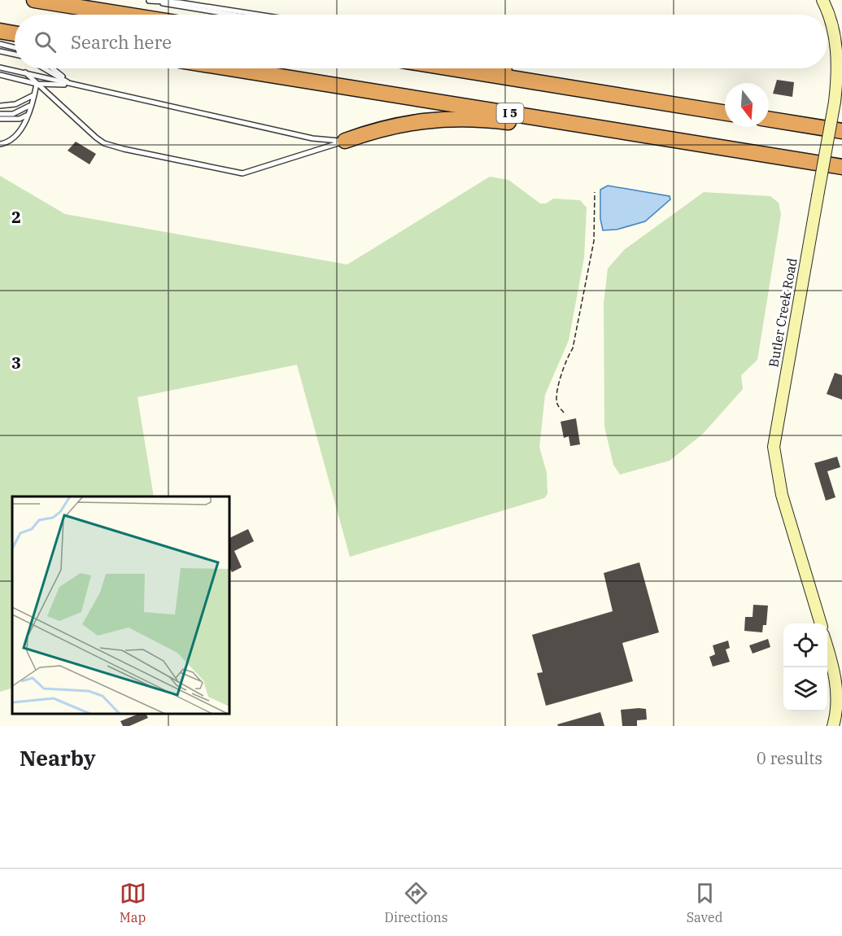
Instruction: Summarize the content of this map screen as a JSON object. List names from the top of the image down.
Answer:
{
  "streets": {
    "highway": ["I 5"],
    "street": ["Butler Creek Road"]
  },
  "north": "bottom",
  "page": {
    "search": "Search here",
    "heading": ["Nearby", "0 results"],
    "nav": ["Map", "Directions", "Saved"]
  },
  "grid": {
    "rows": ["2", "3"]
  }
}
